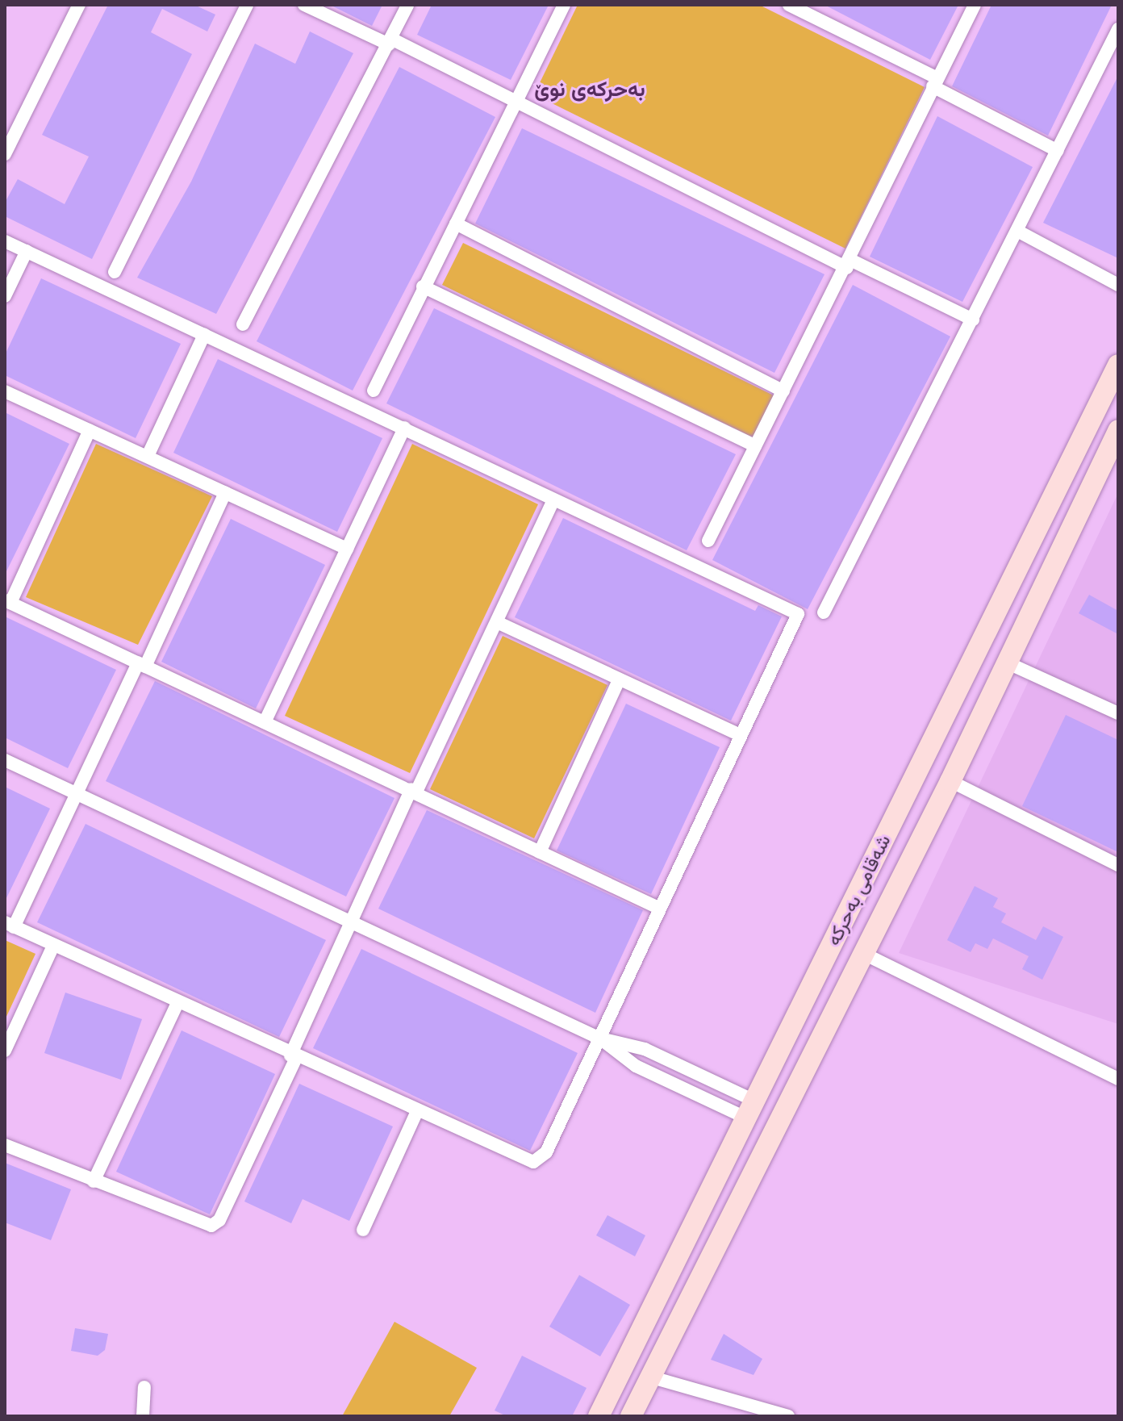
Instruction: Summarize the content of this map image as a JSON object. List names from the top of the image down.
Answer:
{
  "streets": {
    "main road": ["شەقامی بەحرکە"]
  },
  "districts": ["بەحرکەی نوێ"]
}
